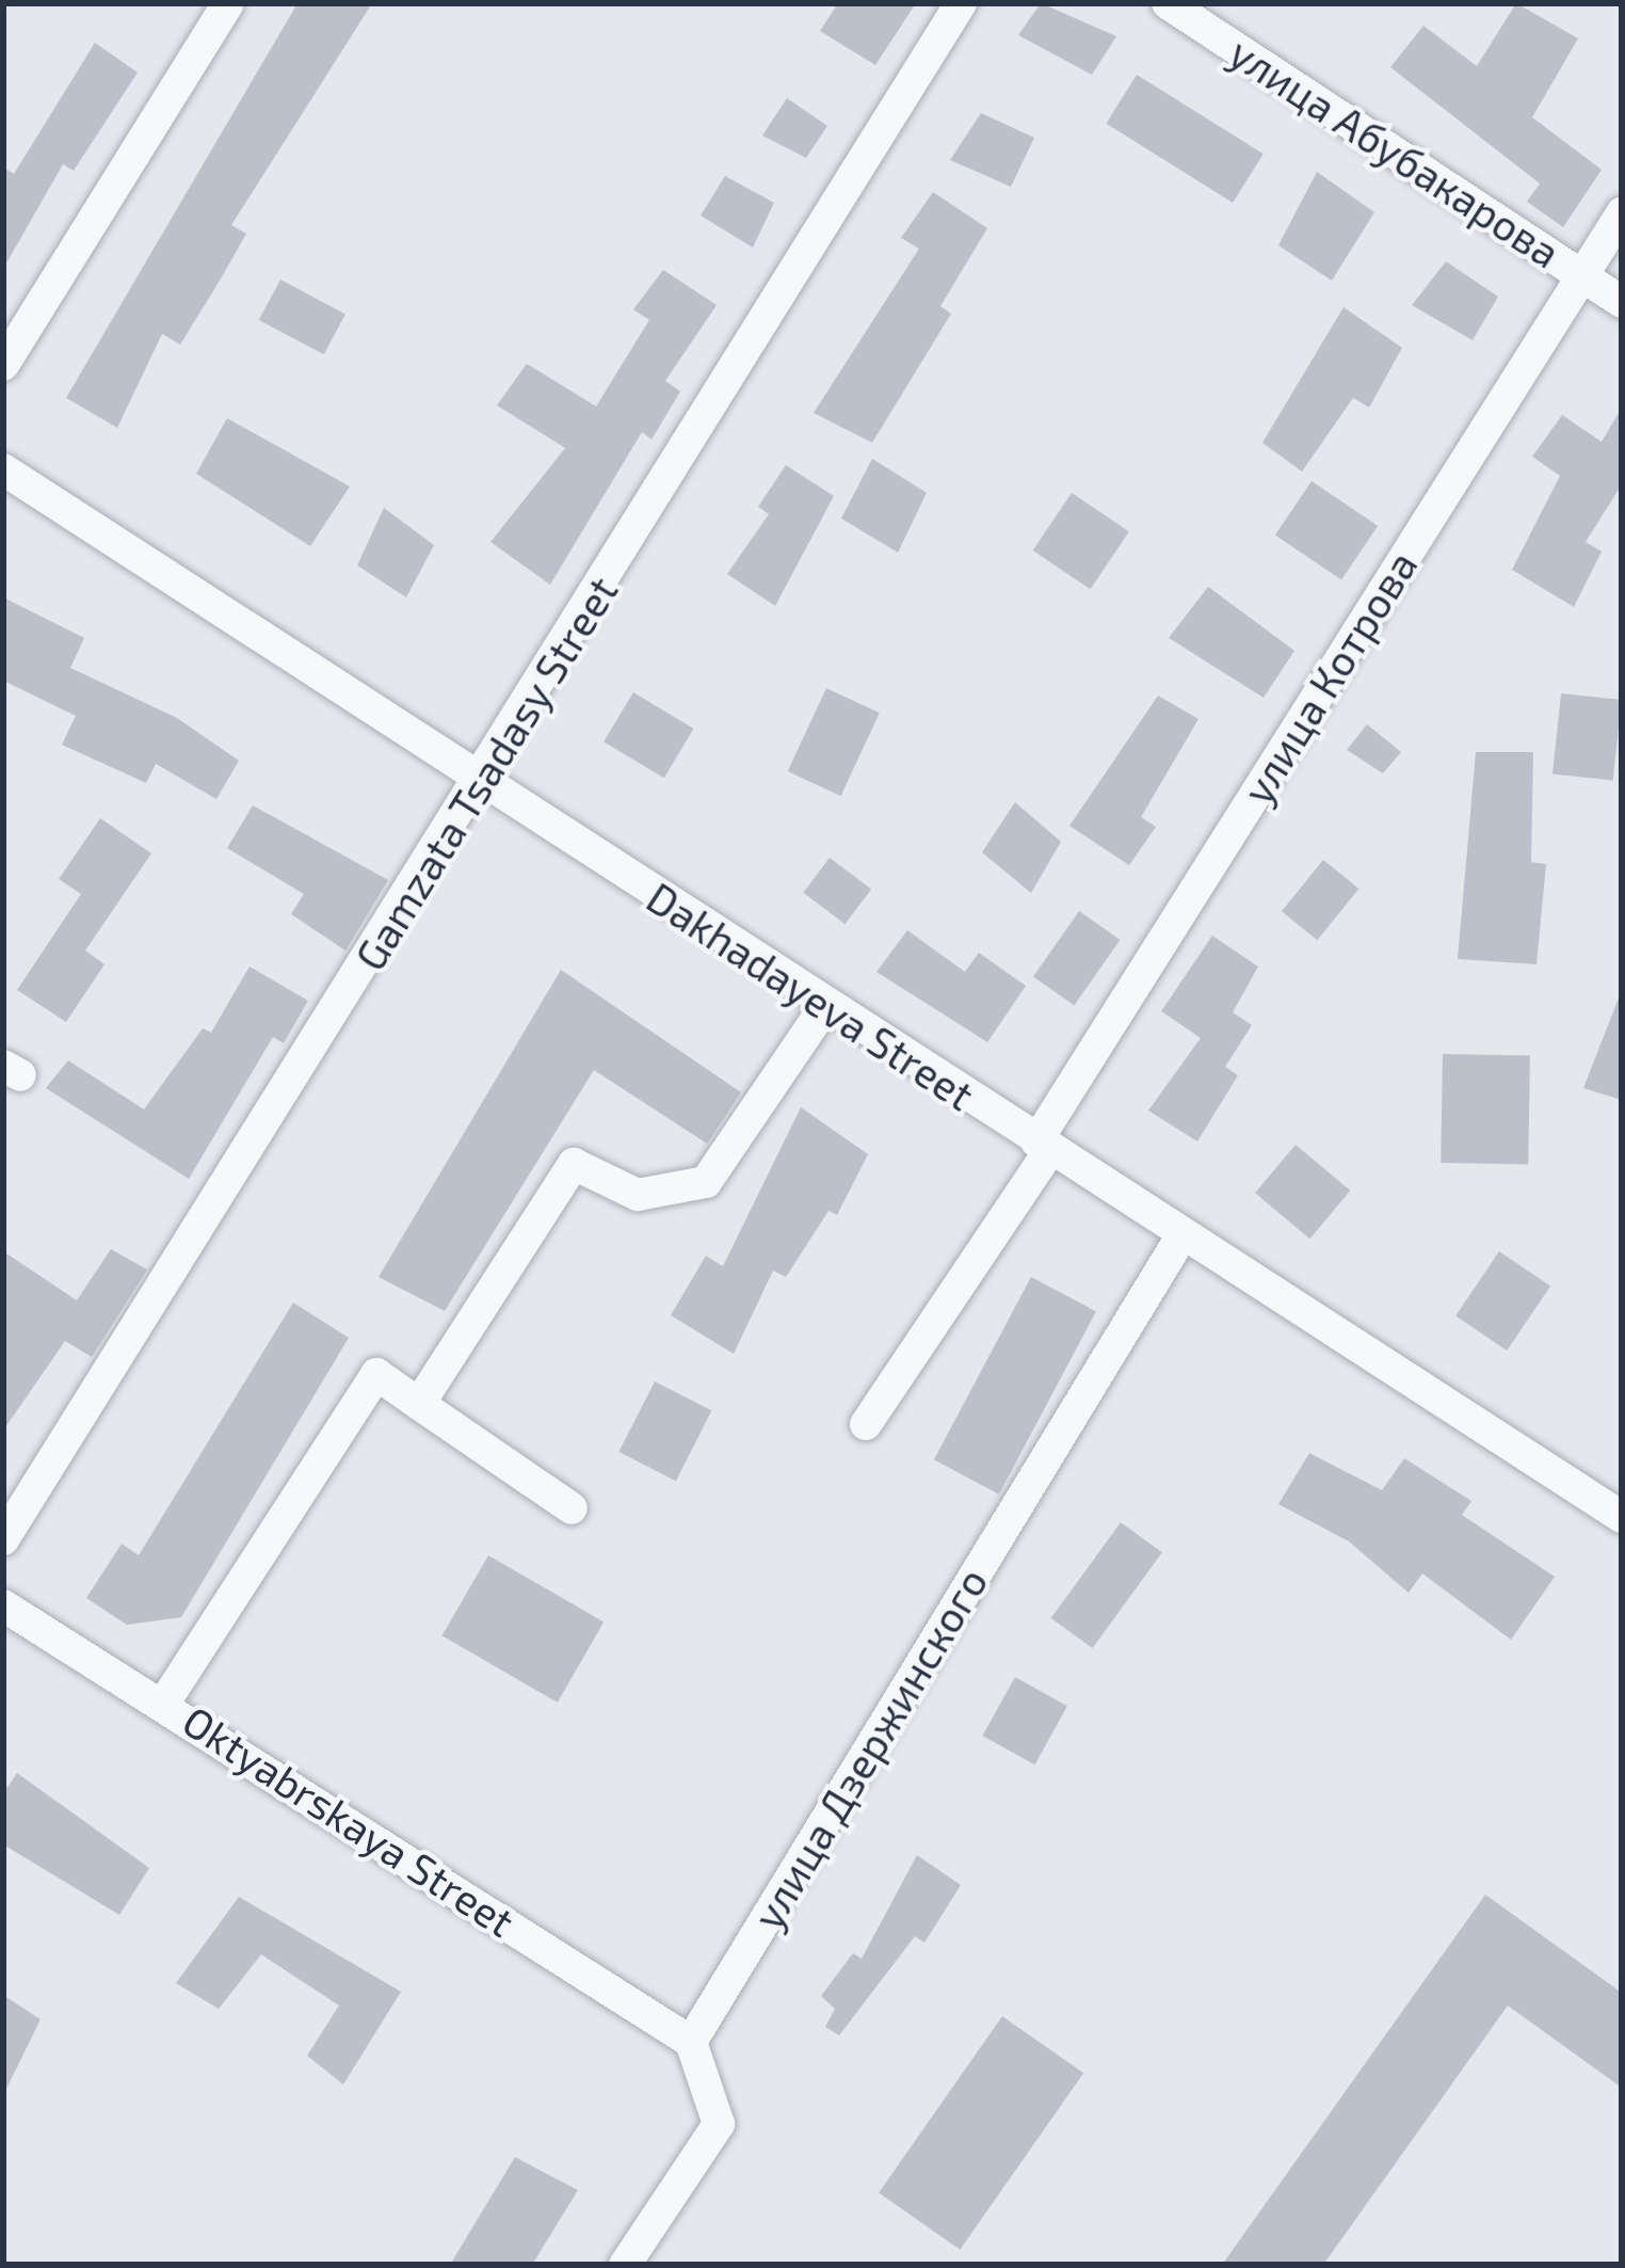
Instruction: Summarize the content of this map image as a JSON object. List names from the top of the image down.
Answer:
{
  "streets": {
    "street": [
      "улица Абубакарова",
      "улица Котрова",
      "Gamzata Tsadasy Street",
      "Dakhadayeva Street",
      "улица Дзержинского",
      "Oktyabrskaya Street"
    ]
  },
  "crossings": [
    ["улица Абубакарова", "улица Котрова"],
    ["улица Котрова", "Dakhadayeva Street"],
    ["Gamzata Tsadasy Street", "Dakhadayeva Street"],
    ["Dakhadayeva Street", "улица Дзержинского"],
    ["улица Дзержинского", "Oktyabrskaya Street"]
  ]
}
